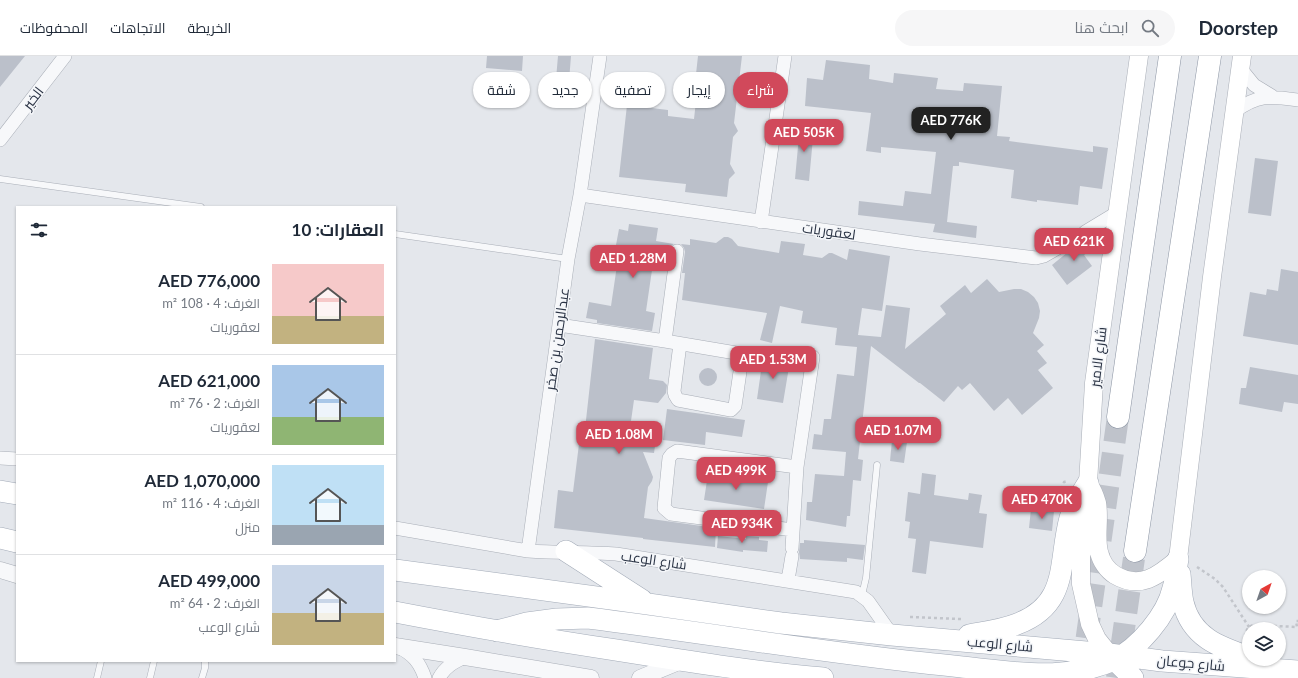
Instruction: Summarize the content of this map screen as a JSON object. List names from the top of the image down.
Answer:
{
  "streets": {
    "highway": ["شارع الامير"],
    "main road": ["شارع الوعب", "شارع جوعان"],
    "street": ["الخير", "لعقوريات", "عبدالرحمن بن صخر"]
  },
  "crossings": [
    ["لعقوريات", "عبدالرحمن بن صخر"],
    ["لعقوريات", "شارع الامير"],
    ["عبدالرحمن بن صخر", "شارع الوعب"],
    ["شارع الامير", "شارع الوعب"],
    ["شارع الامير", "شارع جوعان"],
    ["شارع الوعب", "شارع جوعان"]
  ],
  "north": "top right",
  "page": {
    "header": "Doorstep",
    "search": "ابحث هنا",
    "nav": ["الخريطة", "الاتجاهات", "المحفوظات"],
    "chip": [
      "شراء",
      "إيجار",
      "تصفية",
      "جديد",
      "شقة"
    ],
    "price": [
      "AED 776K",
      "AED 505K",
      "AED 621K",
      "AED 1.28M",
      "AED 1.53M",
      "AED 1.07M",
      "AED 1.08M",
      "AED 499K",
      "AED 470K",
      "AED 934K"
    ],
    "heading": "العقارات: 10",
    "list": [
      {
        "name": "AED 776,000",
        "note": "الغرف: 4 · 108 m² · لعقوريات"
      },
      {
        "name": "AED 621,000",
        "note": "الغرف: 2 · 76 m² · لعقوريات"
      },
      {
        "name": "AED 1,070,000",
        "note": "الغرف: 4 · 116 m² · منزل"
      },
      {
        "name": "AED 499,000",
        "note": "الغرف: 2 · 64 m² · شارع الوعب"
      }
    ]
  }
}
